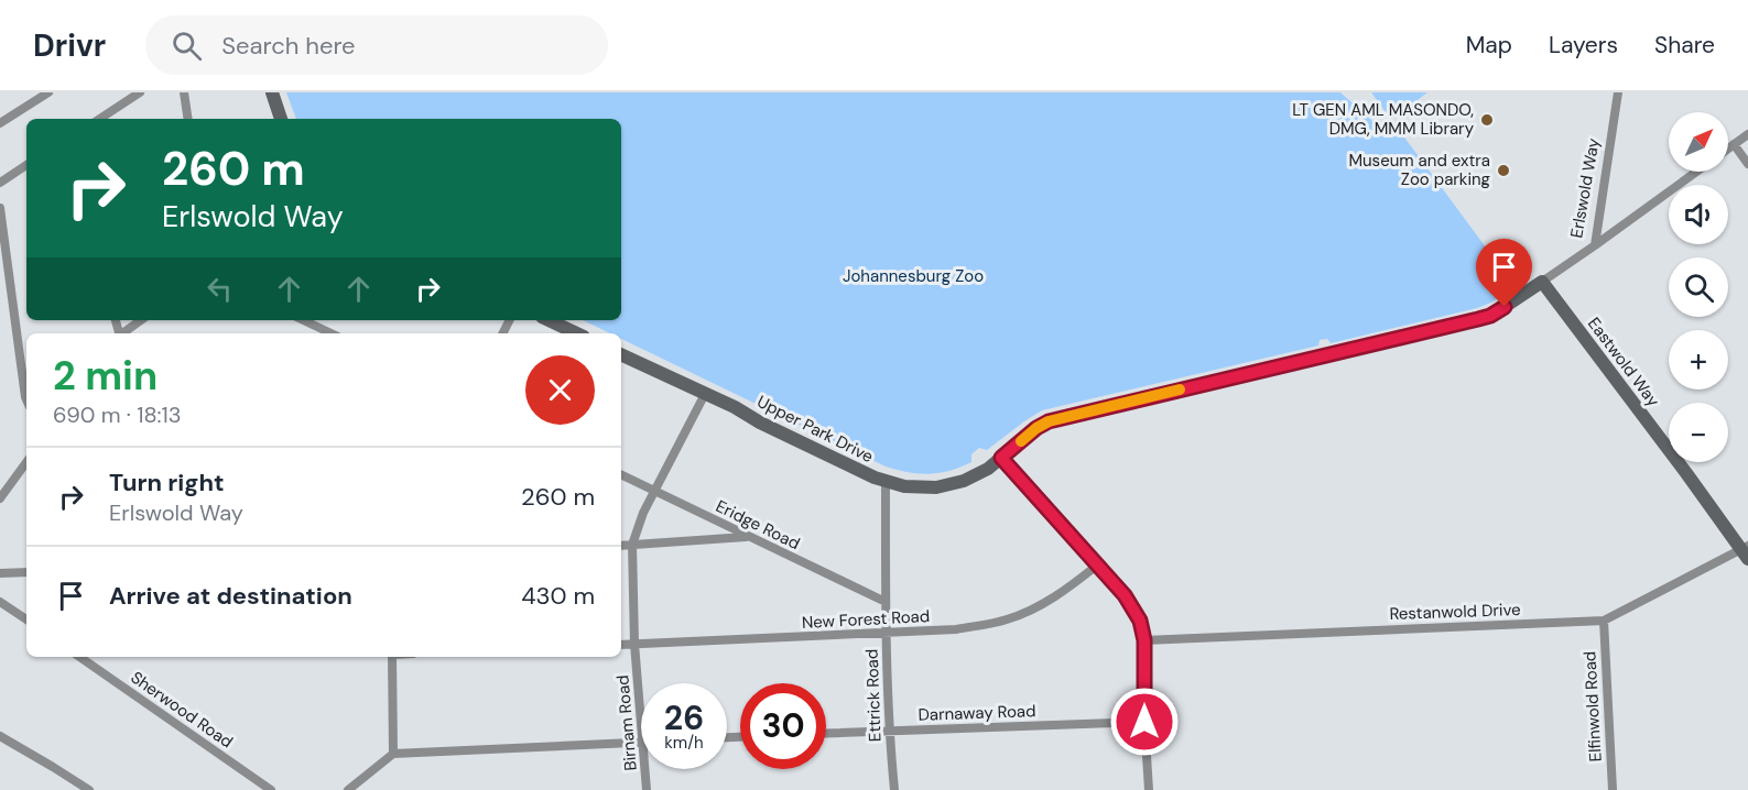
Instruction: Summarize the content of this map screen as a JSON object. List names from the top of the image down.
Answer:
{
  "streets": {
    "main road": ["Erlswold Way", "Eastwold Way", "Upper Park Drive"],
    "street": [
      "Eridge Road",
      "Restanwold Drive",
      "New Forest Road",
      "Ettrick Road",
      "Elfinwold Road",
      "Sherwood Road",
      "Darnaway Road",
      "Birnam Road"
    ]
  },
  "crossings": [
    ["Erlswold Way", "Eastwold Way"],
    ["Erlswold Way", "Upper Park Drive"],
    ["Eastwold Way", "Restanwold Drive"],
    ["Upper Park Drive", "Ettrick Road"],
    ["Upper Park Drive", "Birnam Road"],
    ["Eridge Road", "Ettrick Road"],
    ["Eridge Road", "Birnam Road"],
    ["Restanwold Drive", "Elfinwold Road"],
    ["New Forest Road", "Ettrick Road"],
    ["New Forest Road", "Birnam Road"],
    ["Ettrick Road", "Darnaway Road"]
  ],
  "parks": ["Johannesburg Zoo"],
  "places": ["LT GEN AML MASONDO, DMG, MMM Library", "Museum and extra Zoo parking"],
  "north": "top right",
  "page": {
    "header": "Drivr",
    "search": "Search here",
    "nav": ["Map", "Layers", "Share"],
    "map_buttons": ["+", "−"],
    "turn": ["260 m", "Erlswold Way"],
    "heading": ["2 min", "690 m · 18:13"],
    "list": [
      {
        "name": "Turn right",
        "note": "Erlswold Way",
        "value": "260 m"
      },
      {
        "name": "Arrive at destination",
        "value": "430 m"
      }
    ],
    "speed": "26 km/h",
    "limit": "30"
  }
}
